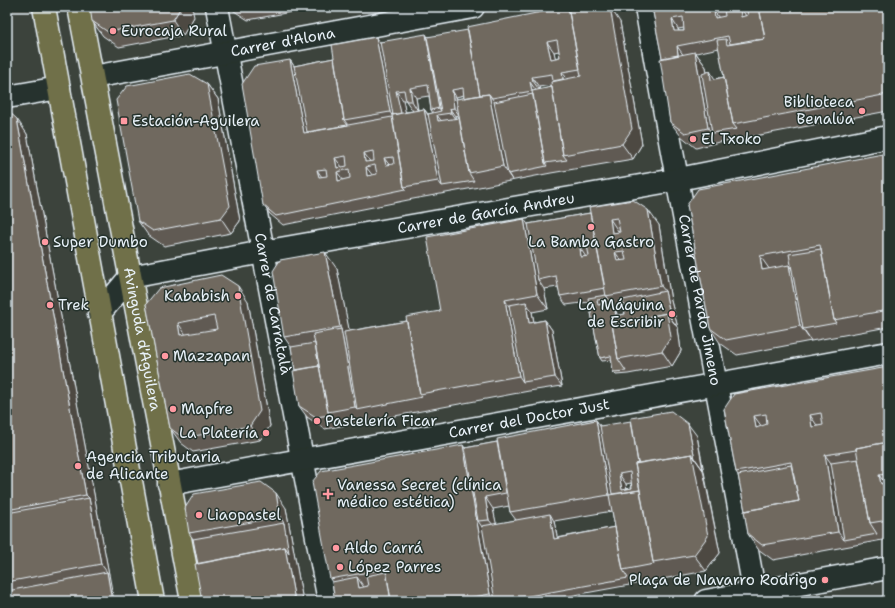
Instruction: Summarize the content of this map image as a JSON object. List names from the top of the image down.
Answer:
{
  "streets": {
    "main road": ["Avinguda d'Aguilera"],
    "street": [
      "Carrer d'Alona",
      "Carrer de García Andreu",
      "Carrer de Pardo Jimeno",
      "Carrer de Carratalà",
      "Carrer del Doctor Just"
    ]
  },
  "crossings": [
    ["Carrer d'Alona", "Carrer de Carratalà"],
    ["Carrer d'Alona", "Avinguda d'Aguilera"],
    ["Carrer de García Andreu", "Carrer de Pardo Jimeno"],
    ["Carrer de García Andreu", "Carrer de Carratalà"],
    ["Carrer de García Andreu", "Avinguda d'Aguilera"],
    ["Carrer de Pardo Jimeno", "Carrer del Doctor Just"],
    ["Carrer de Carratalà", "Carrer del Doctor Just"],
    ["Avinguda d'Aguilera", "Carrer del Doctor Just"]
  ],
  "places": {
    "other": [
      "Eurocaja Rural",
      "Biblioteca Benalúa",
      "El Txoko",
      "La Bamba Gastro",
      "Super Dumbo",
      "Kababish",
      "Trek",
      "La Máquina de Escribir",
      "Mazzapan",
      "Mapfre",
      "Pastelería Ficar",
      "La Platería",
      "Agencia Tributaria de Alicante",
      "Liaopastel",
      "Aldo Carrá",
      "López Parres",
      "Plaça de Navarro Rodrigo"
    ],
    "transit": ["Estación-Aguilera"],
    "health": ["Vanessa Secret (clínica médico estética)"]
  }
}
